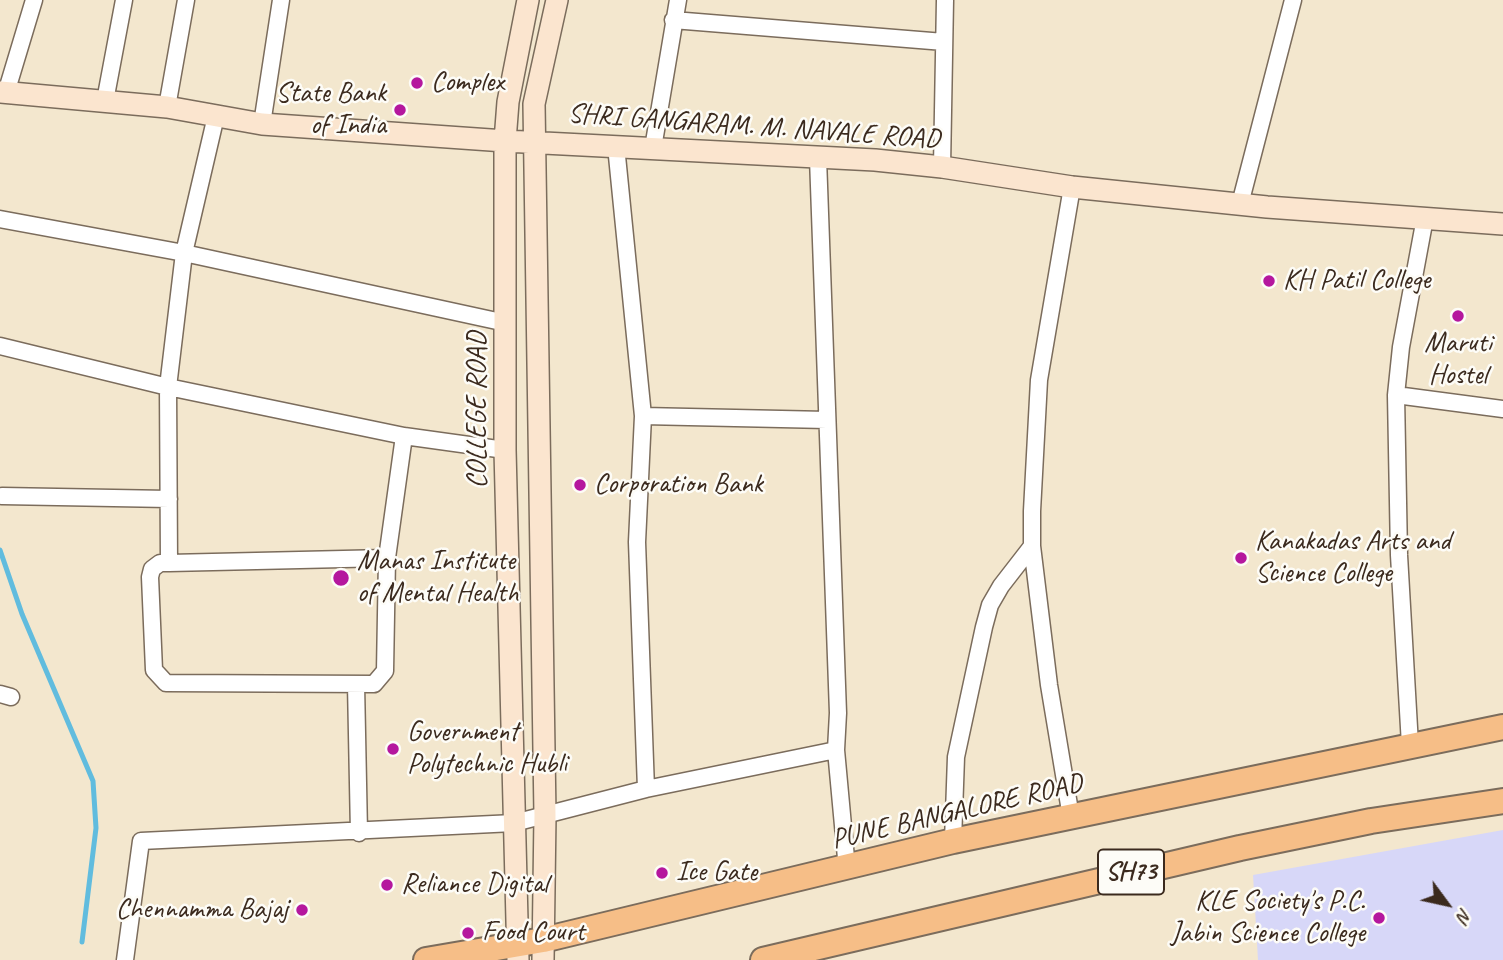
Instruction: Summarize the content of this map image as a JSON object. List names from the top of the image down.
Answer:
{
  "streets": {
    "main road": [
      "SHRI GANGARAM. M. NAVALE ROAD",
      "COLLEGE ROAD",
      "PUNE BANGALORE ROAD",
      "SH73"
    ]
  },
  "crossings": [
    ["SHRI GANGARAM. M. NAVALE ROAD", "COLLEGE ROAD"],
    ["COLLEGE ROAD", "PUNE BANGALORE ROAD"]
  ],
  "places": [
    "Complex",
    "State Bank of India",
    "KH Patil College",
    "Maruti Hostel",
    "Corporation Bank",
    "Kanakadas Arts and Science College",
    "Manas Institute of Mental Health",
    "Government Polytechnic Hubli",
    "Ice Gate",
    "Reliance Digital",
    "Chennamma Bajaj",
    "KLE Society's P.C. Jabin Science College",
    "Food Court"
  ],
  "north": "bottom right"
}
